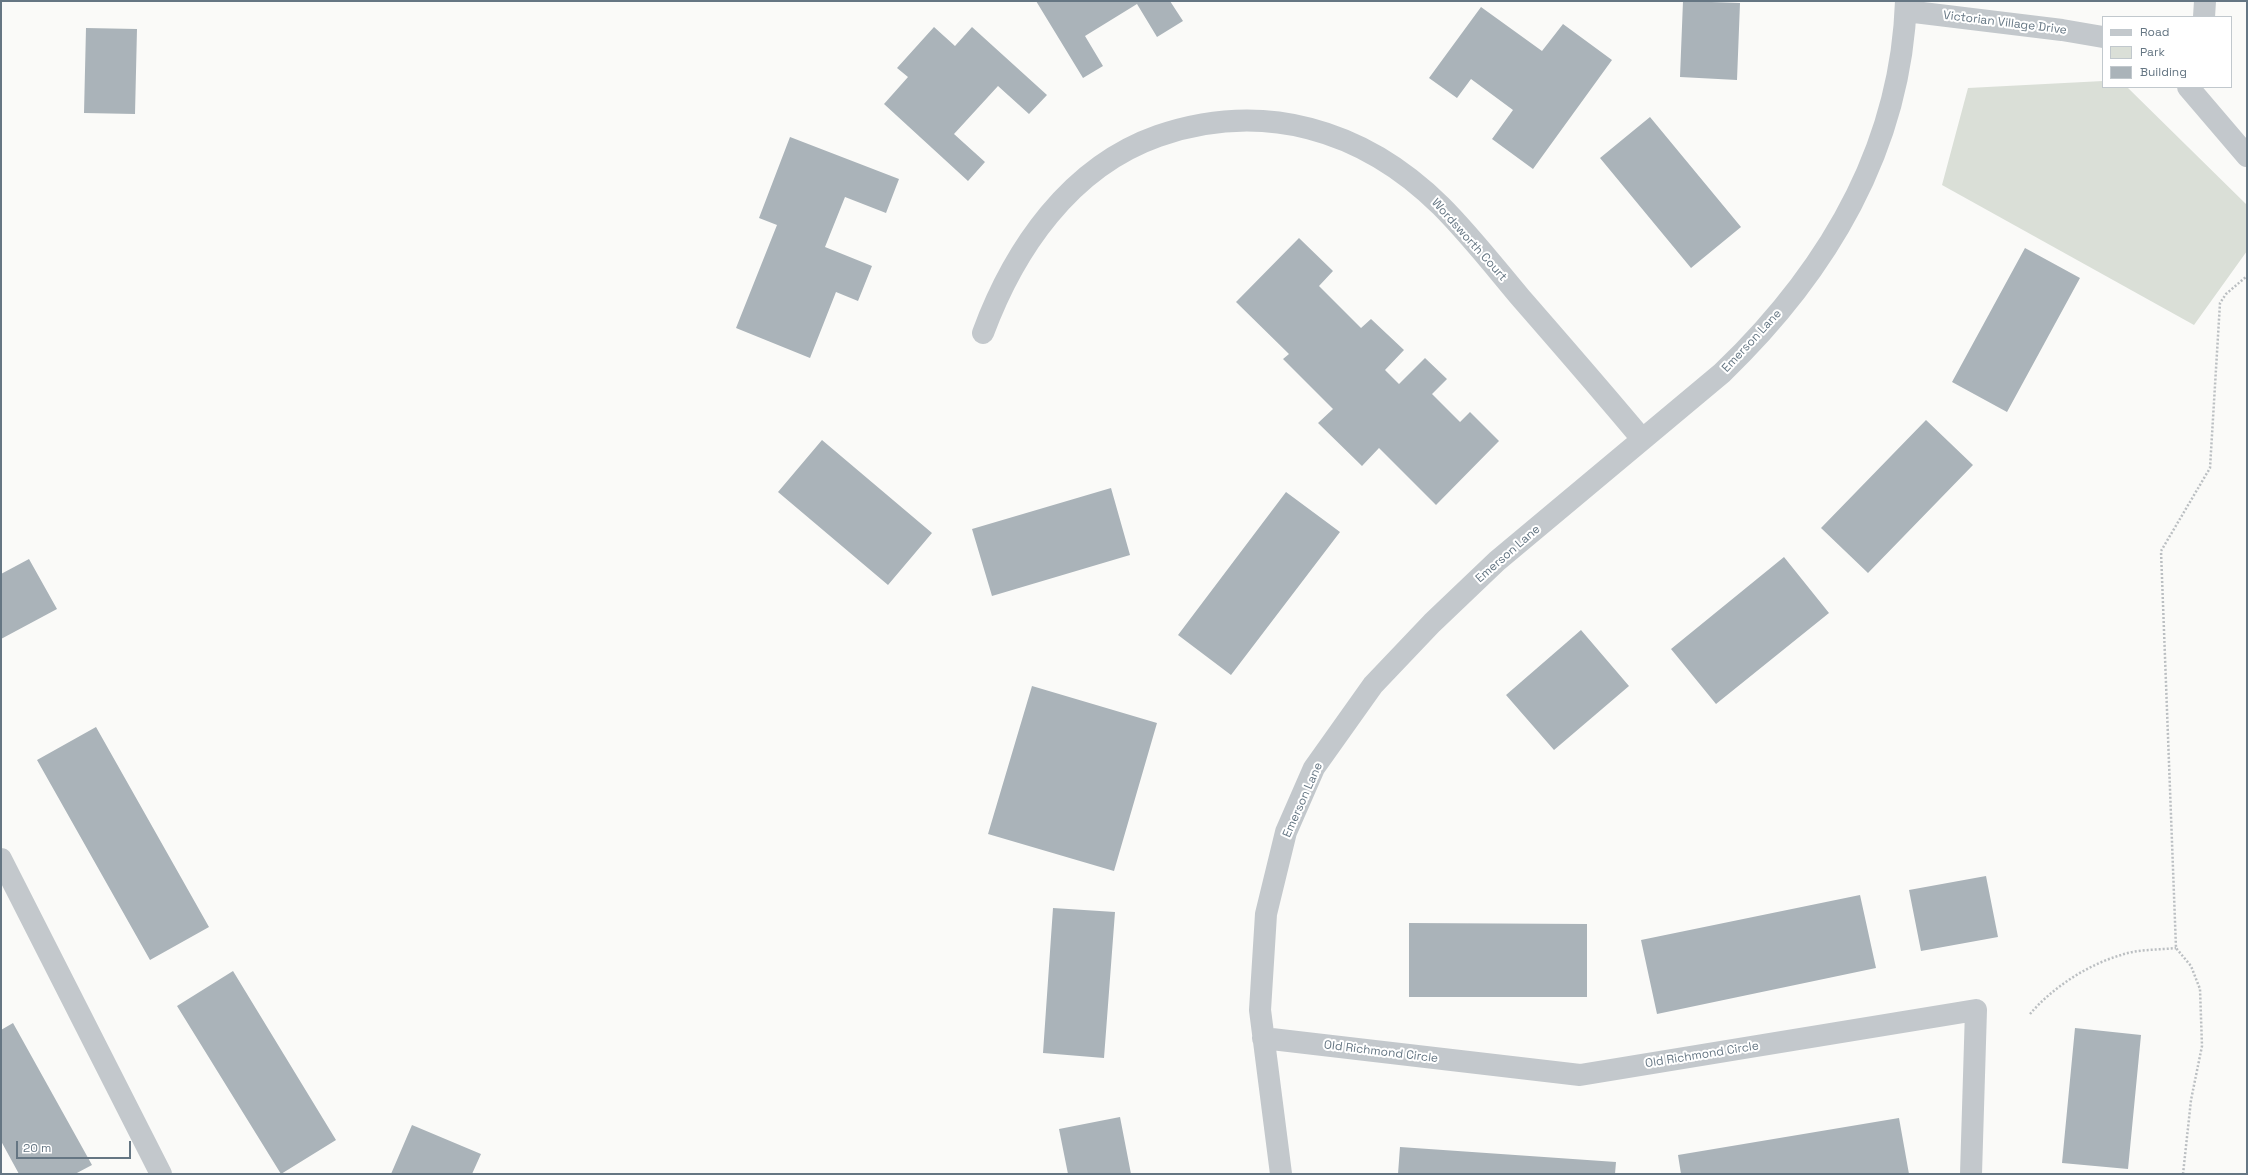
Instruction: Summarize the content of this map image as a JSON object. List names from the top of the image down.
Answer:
{
  "streets": {
    "street": [
      "Victorian Village Drive",
      "Wordsworth Court",
      "Emerson Lane",
      "Old Richmond Circle"
    ]
  },
  "crossings": [
    ["Victorian Village Drive", "Emerson Lane"],
    ["Wordsworth Court", "Emerson Lane"],
    ["Emerson Lane", "Old Richmond Circle"]
  ],
  "legend": ["Road", "Park", "Building"],
  "scale_bar": "20 m"
}
